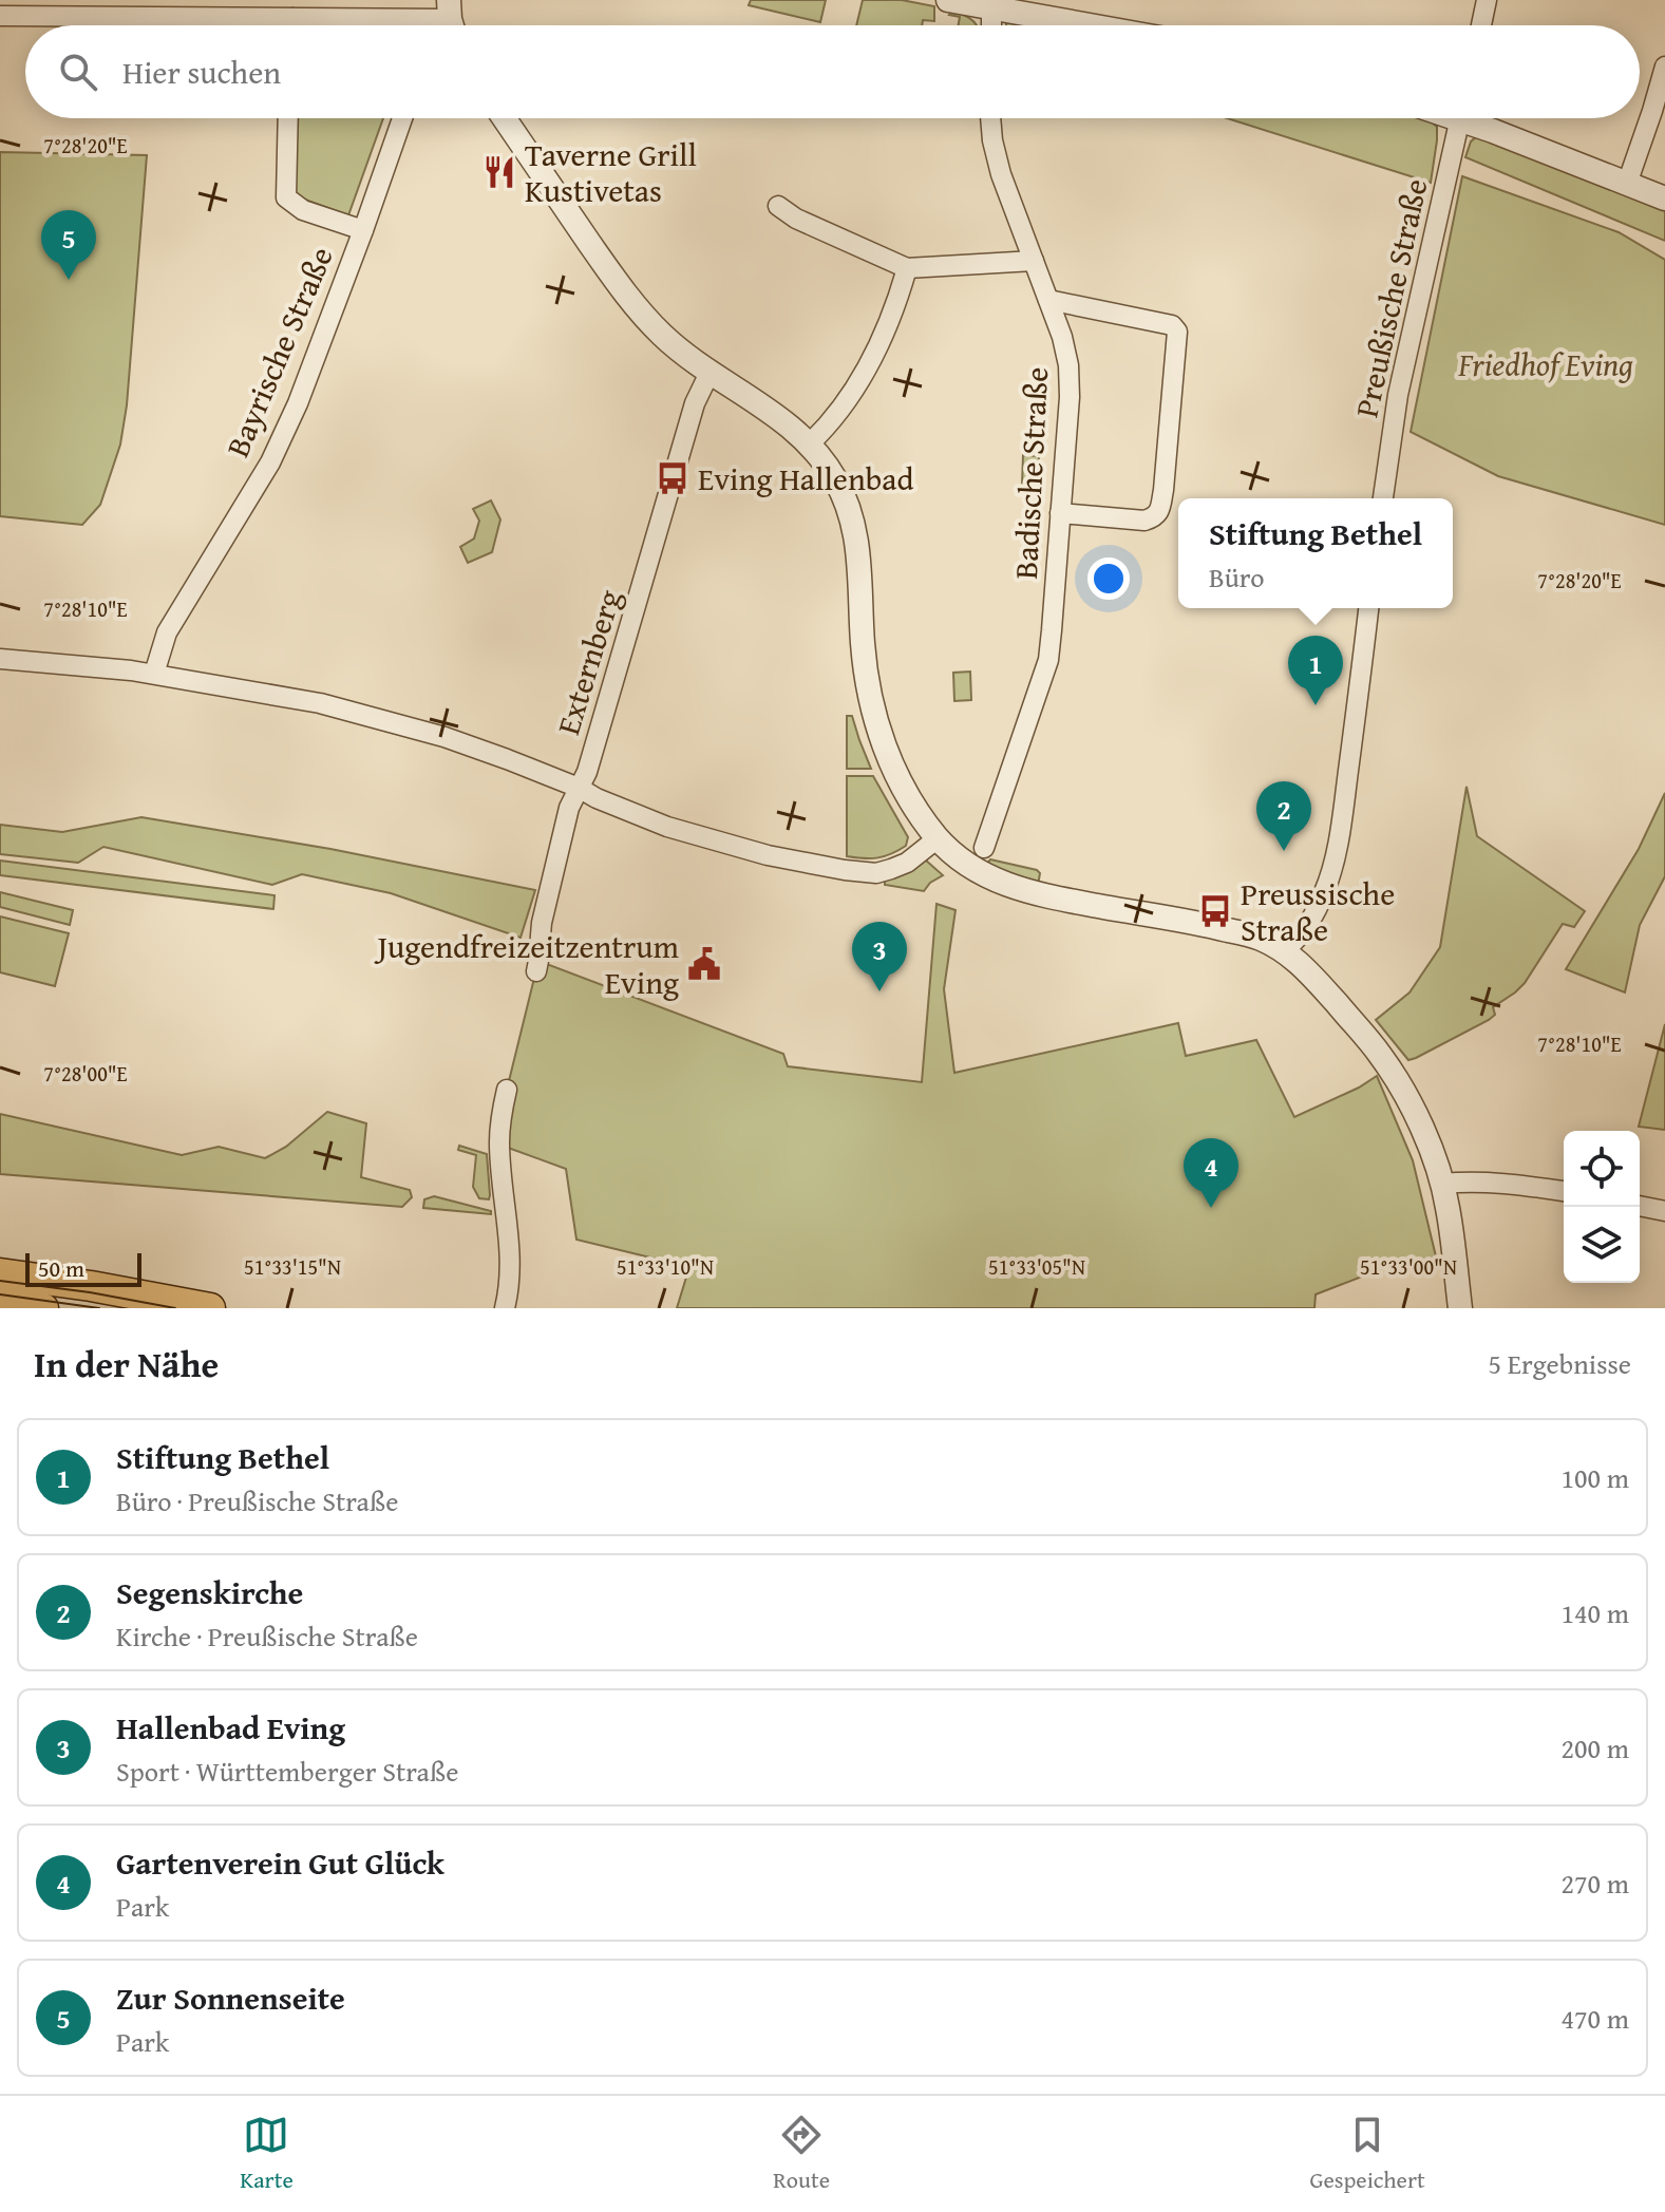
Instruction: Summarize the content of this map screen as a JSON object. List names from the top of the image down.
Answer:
{
  "streets": {
    "street": [
      "Preußische Straße",
      "Bayrische Straße",
      "Badische Straße",
      "Externberg"
    ]
  },
  "parks": ["Friedhof Eving"],
  "places": {
    "restaurant": ["Taverne Grill Kustivetas"],
    "bus stop": ["Eving Hallenbad", "Preussische Straße"],
    "public building": ["Jugendfreizeitzentrum Eving"]
  },
  "scale_bar": "50 m",
  "page": {
    "search": "Hier suchen",
    "pins": [
      "5",
      "1",
      "2",
      "3",
      "4"
    ],
    "popup": ["Stiftung Bethel", "Büro"],
    "scale": "50 m",
    "heading": ["In der Nähe", "5 Ergebnisse"],
    "list": [
      {
        "mark": "1",
        "name": "Stiftung Bethel",
        "note": "Büro · Preußische Straße",
        "value": "100 m"
      },
      {
        "mark": "2",
        "name": "Segenskirche",
        "note": "Kirche · Preußische Straße",
        "value": "140 m"
      },
      {
        "mark": "3",
        "name": "Hallenbad Eving",
        "note": "Sport · Württemberger Straße",
        "value": "200 m"
      },
      {
        "mark": "4",
        "name": "Gartenverein Gut Glück",
        "note": "Park",
        "value": "270 m"
      },
      {
        "mark": "5",
        "name": "Zur Sonnenseite",
        "note": "Park",
        "value": "470 m"
      }
    ],
    "nav": ["Karte", "Route", "Gespeichert"]
  },
  "coordinates": [
    "7°28'20\"E",
    "7°28'10\"E",
    "7°28'00\"E",
    "51°33'15\"N",
    "51°33'10\"N",
    "51°33'05\"N",
    "51°33'00\"N"
  ]
}
